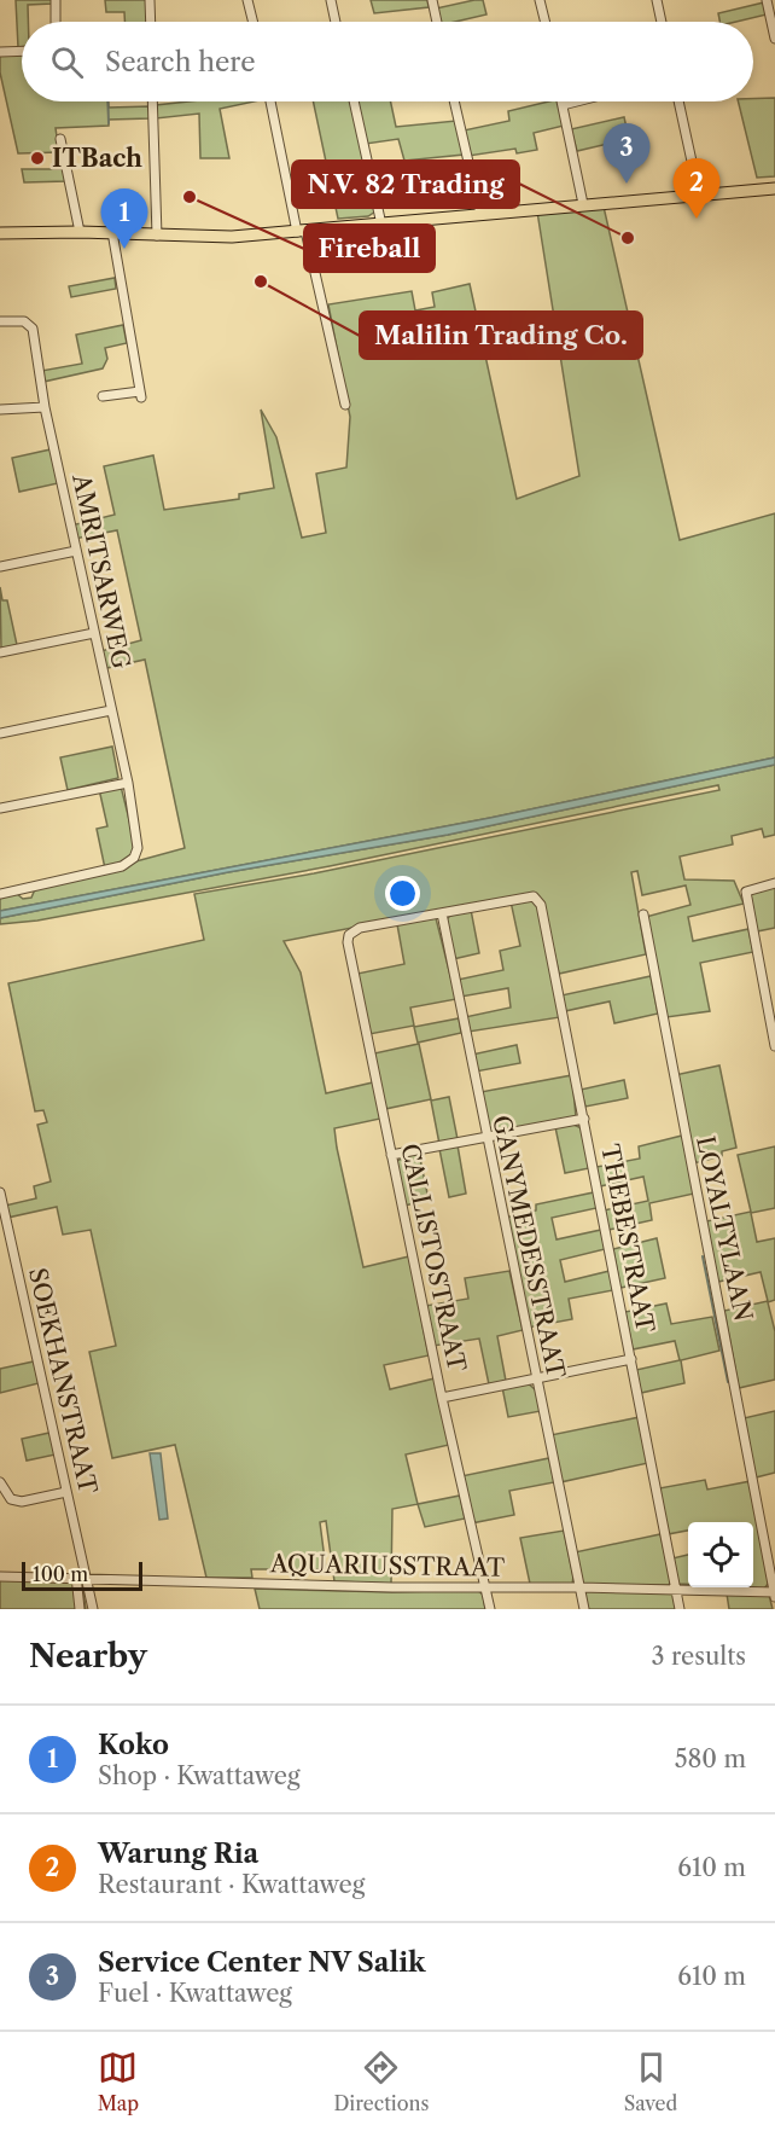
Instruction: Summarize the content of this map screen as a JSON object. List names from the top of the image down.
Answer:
{
  "streets": {
    "street": [
      "AMRITSARWEG",
      "LOYALTYLAAN",
      "THEBESTRAAT",
      "GANYMEDESSTRAAT",
      "CALLISTOSTRAAT",
      "SOEKHANSTRAAT",
      "AQUARIUSSTRAAT"
    ]
  },
  "crossings": [
    ["LOYALTYLAAN", "AQUARIUSSTRAAT"],
    ["THEBESTRAAT", "GANYMEDESSTRAAT"],
    ["THEBESTRAAT", "CALLISTOSTRAAT"],
    ["THEBESTRAAT", "AQUARIUSSTRAAT"],
    ["GANYMEDESSTRAAT", "CALLISTOSTRAAT"],
    ["GANYMEDESSTRAAT", "AQUARIUSSTRAAT"],
    ["CALLISTOSTRAAT", "AQUARIUSSTRAAT"],
    ["SOEKHANSTRAAT", "AQUARIUSSTRAAT"]
  ],
  "places": [
    "ITBach",
    "Fireball",
    "N.V. 82 Trading",
    "Malilin Trading Co."
  ],
  "scale_bar": "100 m",
  "page": {
    "search": "Search here",
    "pins": ["3", "2", "1"],
    "scale": "100 m",
    "heading": ["Nearby", "3 results"],
    "list": [
      {
        "mark": "1",
        "name": "Koko",
        "note": "Shop · Kwattaweg",
        "value": "580 m"
      },
      {
        "mark": "2",
        "name": "Warung Ria",
        "note": "Restaurant · Kwattaweg",
        "value": "610 m"
      },
      {
        "mark": "3",
        "name": "Service Center NV Salik",
        "note": "Fuel · Kwattaweg",
        "value": "610 m"
      }
    ],
    "nav": ["Map", "Directions", "Saved"]
  }
}
